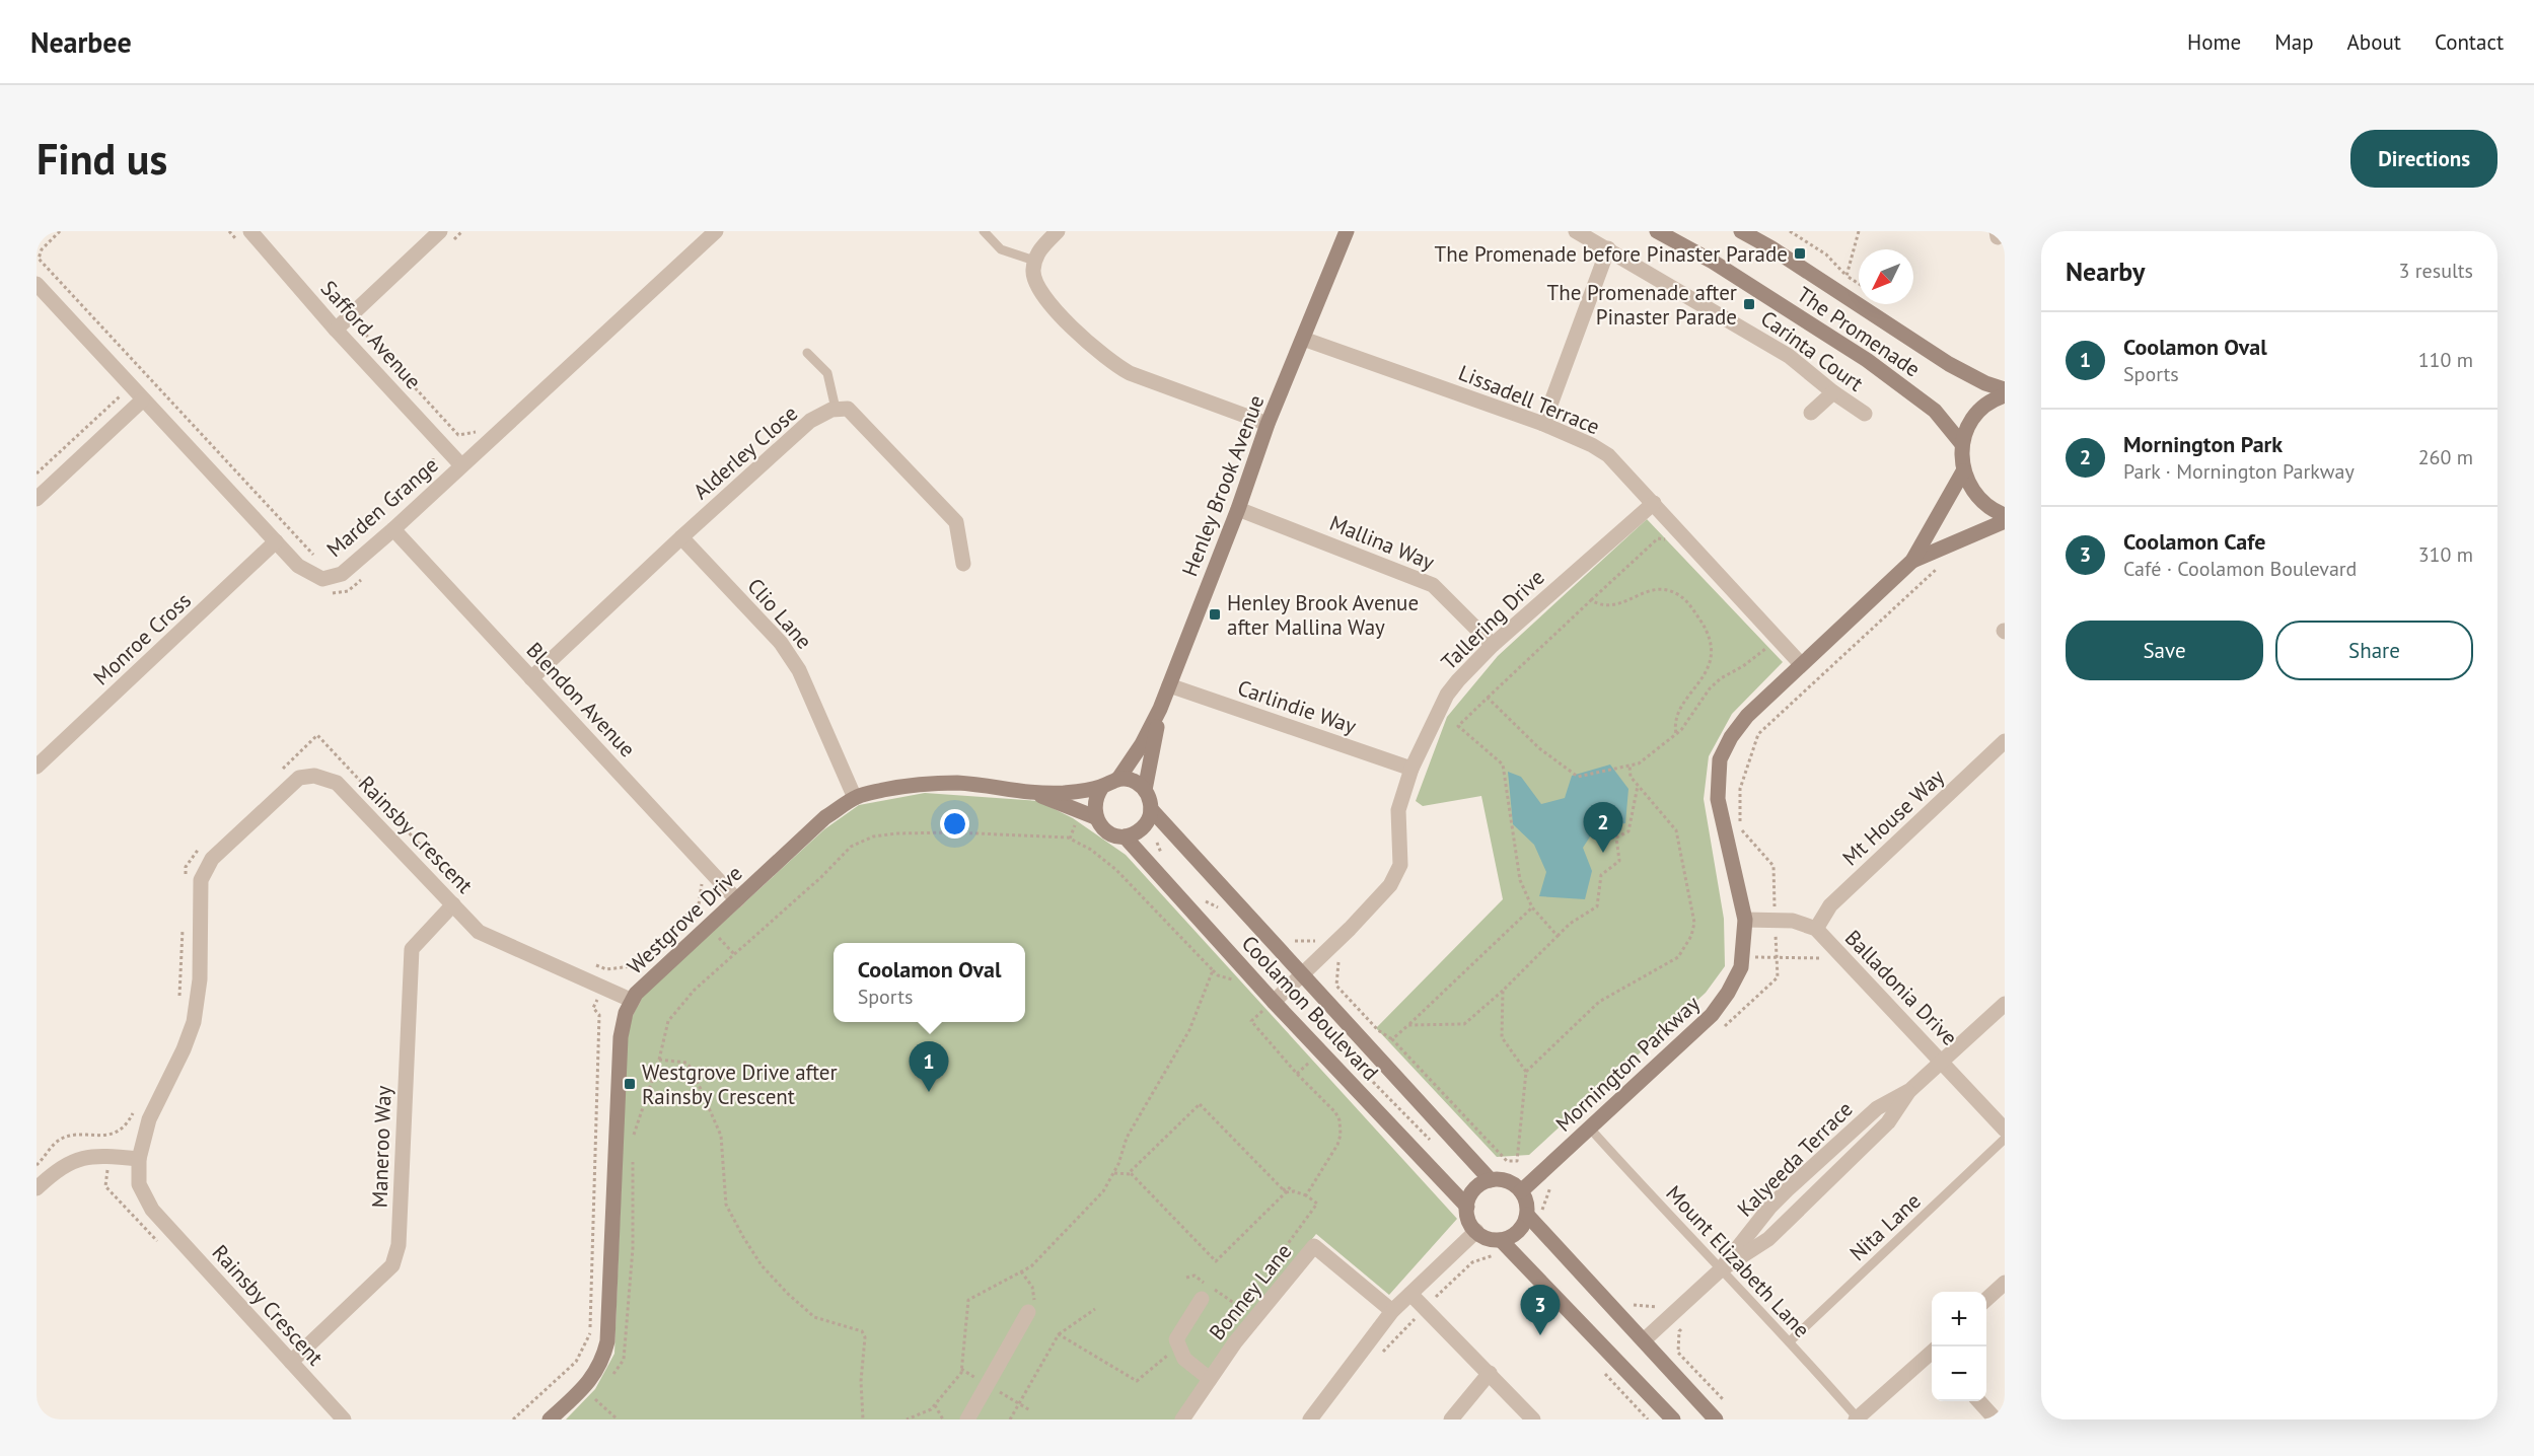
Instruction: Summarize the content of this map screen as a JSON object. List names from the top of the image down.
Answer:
{
  "streets": {
    "street": [
      "The Promenade",
      "Safford Avenue",
      "Carinta Court",
      "Lissadell Terrace",
      "Alderley Close",
      "Henley Brook Avenue",
      "Marden Grange",
      "Mallina Way",
      "Clio Lane",
      "Tallering Drive",
      "Monroe Cross",
      "Blendon Avenue",
      "Carlindie Way",
      "Mt House Way",
      "Rainsby Crescent",
      "Westgrove Drive",
      "Balladonia Drive",
      "Coolamon Boulevard",
      "Mornington Parkway",
      "Maneroo Way",
      "Kalyeeda Terrace",
      "Bonney Lane"
    ],
    "lane": ["Nita Lane", "Mount Elizabeth Lane"]
  },
  "crossings": [
    ["Safford Avenue", "Marden Grange"],
    ["Lissadell Terrace", "Henley Brook Avenue"],
    ["Lissadell Terrace", "Tallering Drive"],
    ["Lissadell Terrace", "Mornington Parkway"],
    ["Alderley Close", "Clio Lane"],
    ["Alderley Close", "Blendon Avenue"],
    ["Henley Brook Avenue", "Mallina Way"],
    ["Henley Brook Avenue", "Carlindie Way"],
    ["Henley Brook Avenue", "Westgrove Drive"],
    ["Henley Brook Avenue", "Coolamon Boulevard"],
    ["Marden Grange", "Monroe Cross"],
    ["Marden Grange", "Blendon Avenue"],
    ["Mallina Way", "Tallering Drive"],
    ["Clio Lane", "Westgrove Drive"],
    ["Tallering Drive", "Carlindie Way"],
    ["Tallering Drive", "Coolamon Boulevard"],
    ["Blendon Avenue", "Westgrove Drive"],
    ["Mt House Way", "Balladonia Drive"],
    ["Rainsby Crescent", "Westgrove Drive"],
    ["Rainsby Crescent", "Maneroo Way"],
    ["Westgrove Drive", "Coolamon Boulevard"],
    ["Balladonia Drive", "Mornington Parkway"],
    ["Balladonia Drive", "Kalyeeda Terrace"],
    ["Coolamon Boulevard", "Mornington Parkway"],
    ["Mornington Parkway", "Mount Elizabeth Lane"],
    ["Kalyeeda Terrace", "Mount Elizabeth Lane"],
    ["Nita Lane", "Mount Elizabeth Lane"]
  ],
  "places": {
    "transit": [
      "The Promenade before Pinaster Parade",
      "The Promenade after Pinaster Parade",
      "Henley Brook Avenue after Mallina Way",
      "Westgrove Drive after Rainsby Crescent"
    ]
  },
  "north": "bottom left",
  "page": {
    "header": "Nearbee",
    "nav": [
      "Home",
      "Map",
      "About",
      "Contact"
    ],
    "buttons": [
      "Directions",
      ["Save", "Share"]
    ],
    "title": "Find us",
    "heading": ["Nearby", "3 results"],
    "list": [
      {
        "mark": "1",
        "name": "Coolamon Oval",
        "note": "Sports",
        "value": "110 m"
      },
      {
        "mark": "2",
        "name": "Mornington Park",
        "note": "Park · Mornington Parkway",
        "value": "260 m"
      },
      {
        "mark": "3",
        "name": "Coolamon Cafe",
        "note": "Café · Coolamon Boulevard",
        "value": "310 m"
      }
    ],
    "pins": ["2", "1", "3"],
    "popup": ["Coolamon Oval", "Sports"],
    "map_buttons": ["+", "−"]
  }
}
